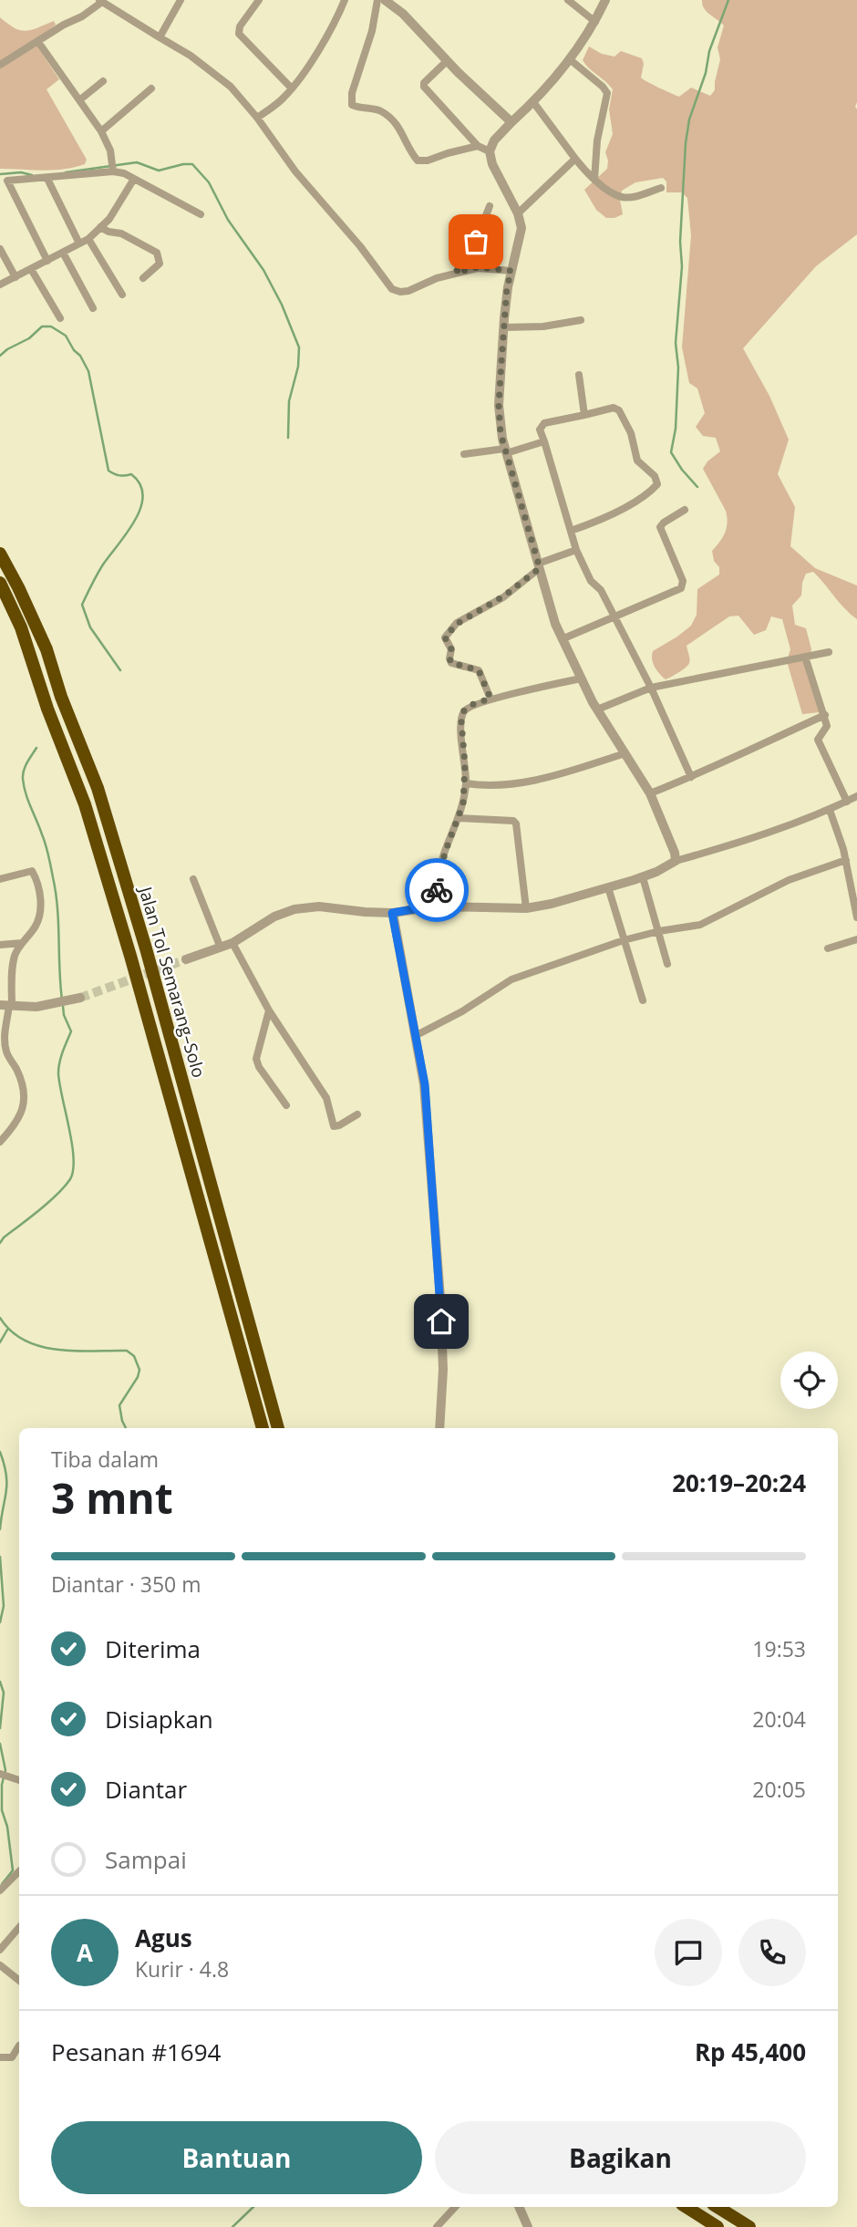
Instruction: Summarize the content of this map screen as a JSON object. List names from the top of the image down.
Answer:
{
  "streets": {
    "highway": ["Jalan Tol Semarang–Solo"]
  },
  "page": {
    "heading": ["3 mnt", "Tiba dalam", "20:19–20:24"],
    "panel": [
      "Agus",
      "Kurir · 4.8",
      "Pesanan #1694",
      "Rp 45,400"
    ],
    "bar": "Diantar · 350 m",
    "list": [
      ["Diterima", "19:53"],
      ["Disiapkan", "20:04"],
      ["Diantar", "20:05"],
      "Sampai"
    ],
    "round": "A",
    "buttons": ["Bantuan", "Bagikan"]
  }
}
